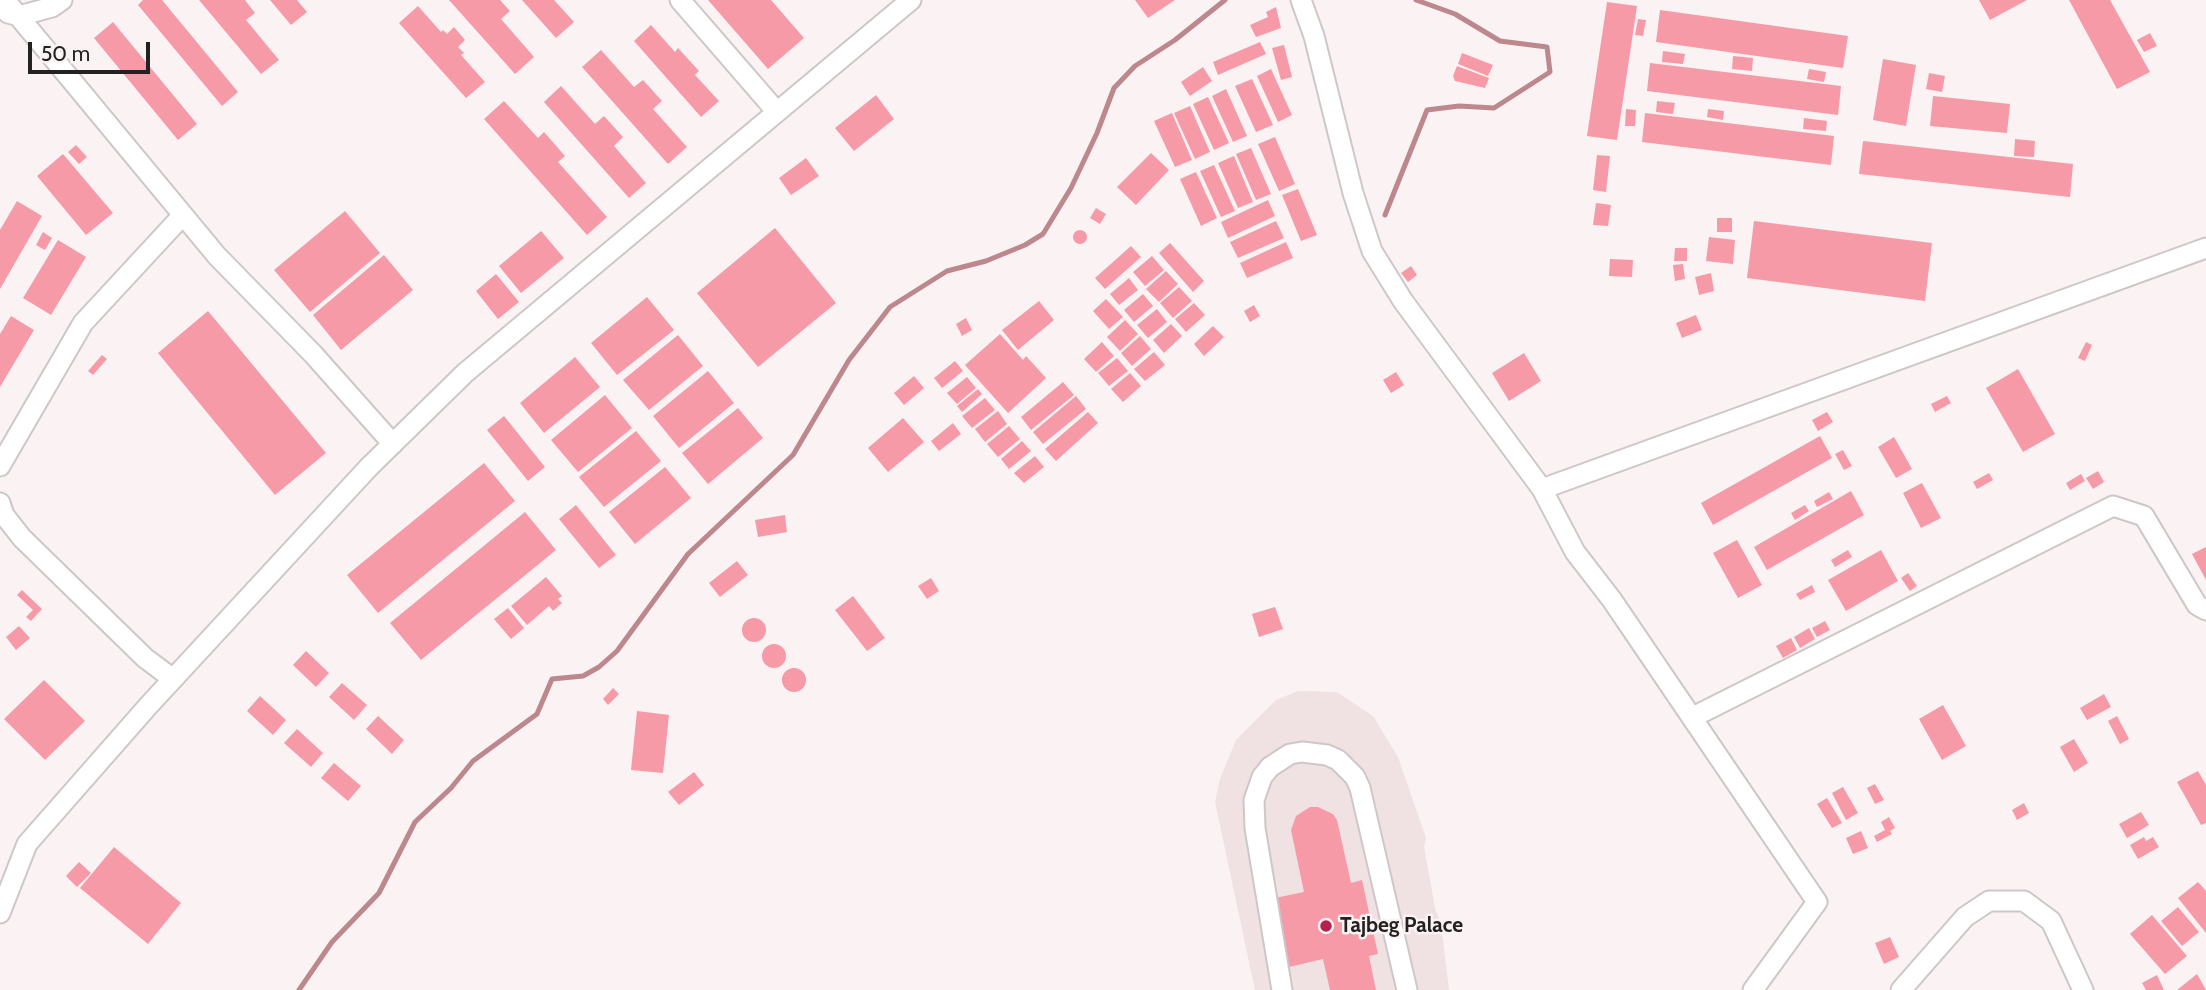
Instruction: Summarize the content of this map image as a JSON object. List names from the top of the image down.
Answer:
{
  "places": ["Tajbeg Palace"],
  "scale_bar": "50 m"
}
